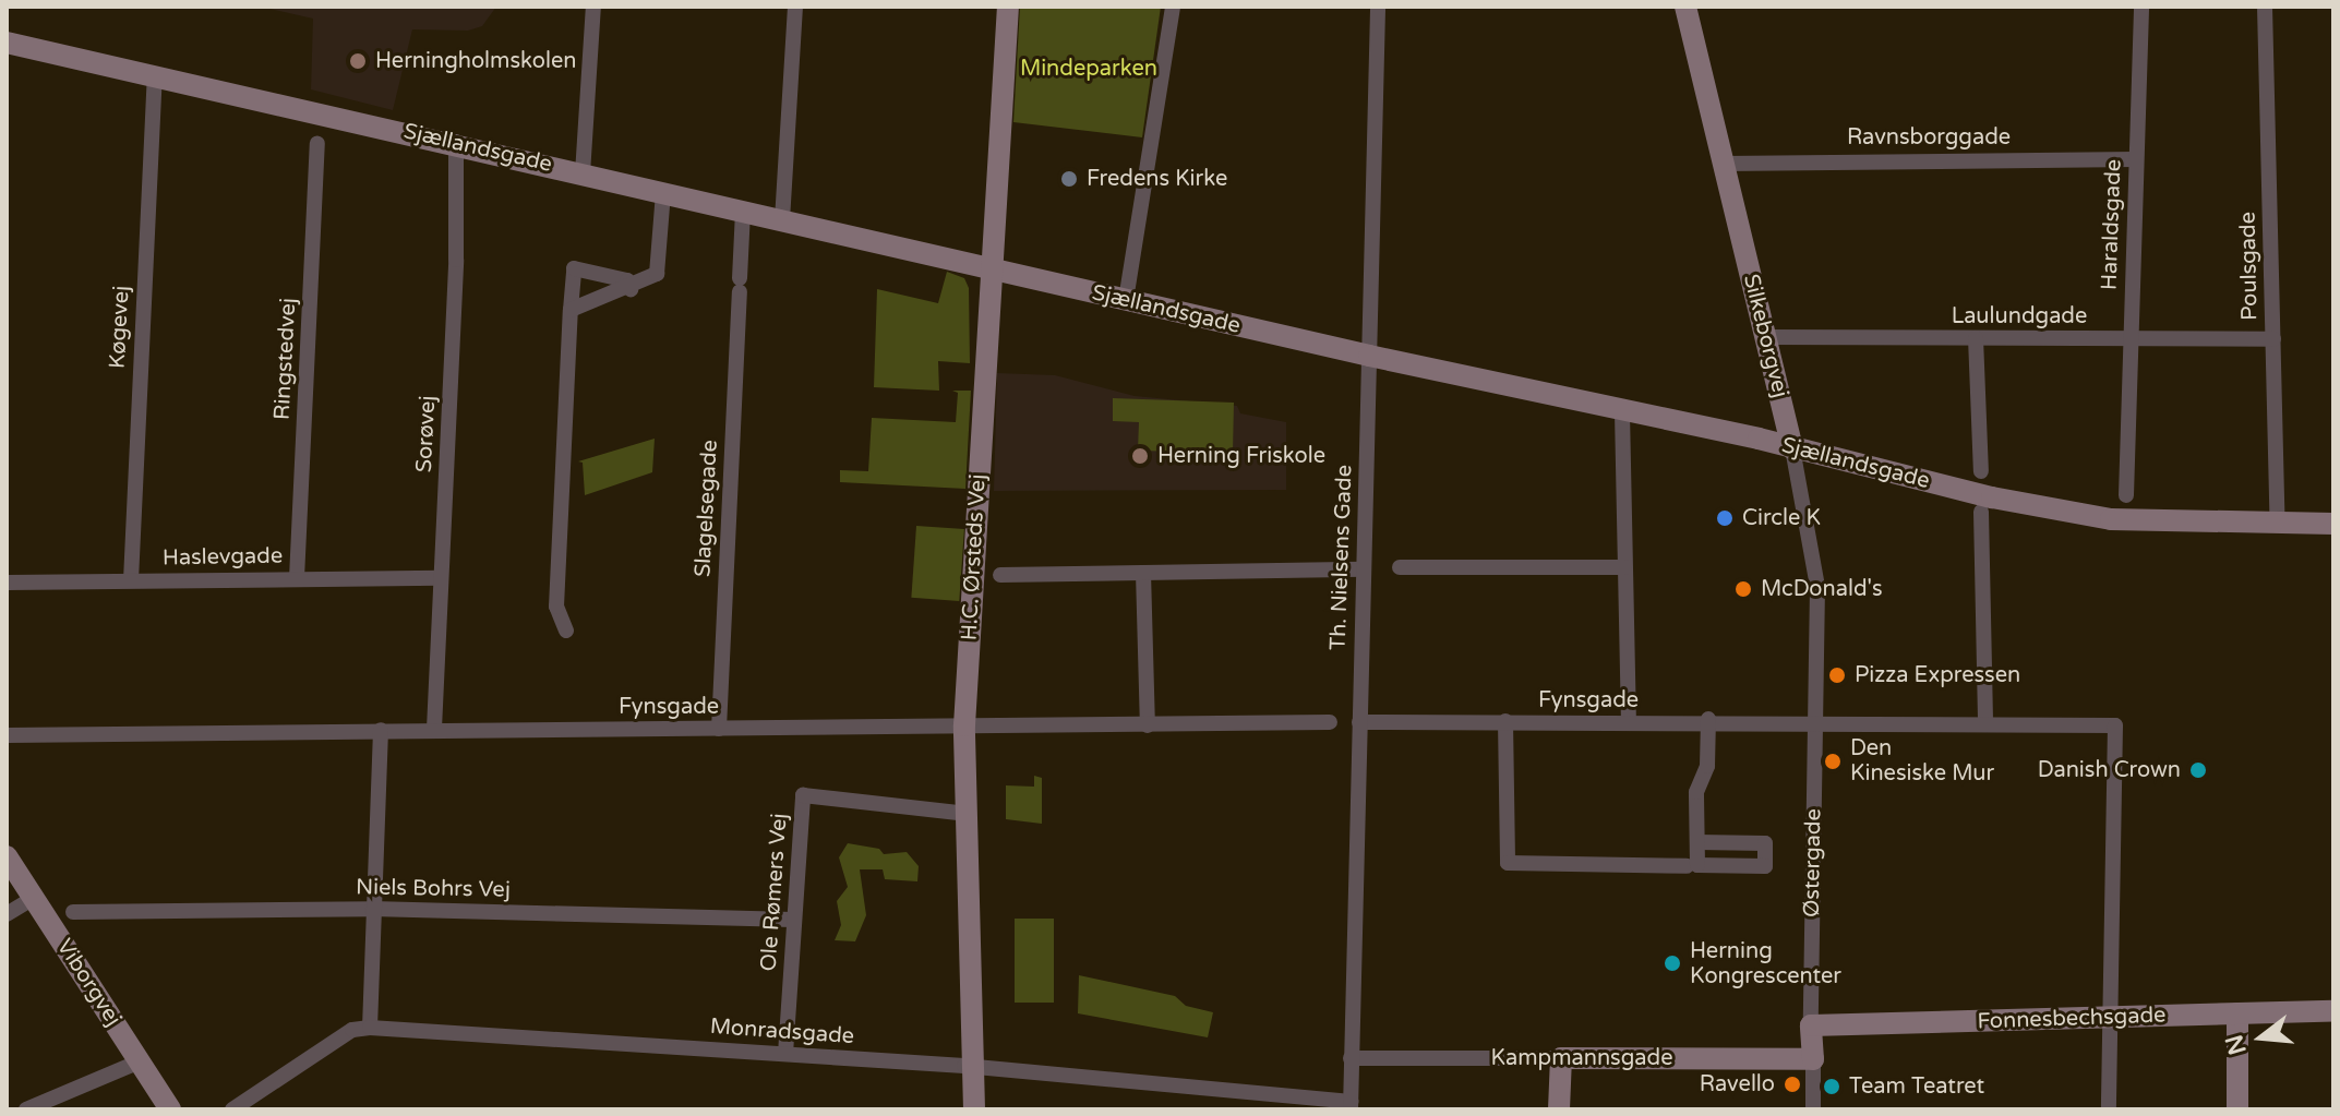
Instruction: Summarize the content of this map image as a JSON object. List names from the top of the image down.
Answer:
{
  "streets": {
    "street": [
      "Ravnsborggade",
      "Sjællandsgade",
      "Haraldsgade",
      "Poulsgade",
      "Laulundgade",
      "Køgevej",
      "Silkeborgvej",
      "Ringstedvej",
      "Sorøvej",
      "Slagelsegade",
      "Haslevgade",
      "H.C. Ørsteds Vej",
      "Th. Nielsens Gade",
      "Fynsgade",
      "Østergade",
      "Niels Bohrs Vej",
      "Ole Rømers Vej",
      "Viborgvej",
      "Fonnesbechsgade",
      "Monradsgade",
      "Kampmannsgade"
    ]
  },
  "crossings": [
    ["Ravnsborggade", "Haraldsgade"],
    ["Ravnsborggade", "Silkeborgvej"],
    ["Sjællandsgade", "Poulsgade"],
    ["Sjællandsgade", "Køgevej"],
    ["Sjællandsgade", "Silkeborgvej"],
    ["Sjællandsgade", "Sorøvej"],
    ["Sjællandsgade", "Slagelsegade"],
    ["Sjællandsgade", "H.C. Ørsteds Vej"],
    ["Sjællandsgade", "Th. Nielsens Gade"],
    ["Haraldsgade", "Laulundgade"],
    ["Poulsgade", "Laulundgade"],
    ["Laulundgade", "Silkeborgvej"],
    ["Køgevej", "Haslevgade"],
    ["Silkeborgvej", "Fynsgade"],
    ["Silkeborgvej", "Østergade"],
    ["Ringstedvej", "Haslevgade"],
    ["Sorøvej", "Haslevgade"],
    ["Sorøvej", "Fynsgade"],
    ["Slagelsegade", "Fynsgade"],
    ["H.C. Ørsteds Vej", "Fynsgade"],
    ["H.C. Ørsteds Vej", "Ole Rømers Vej"],
    ["H.C. Ørsteds Vej", "Monradsgade"],
    ["Th. Nielsens Gade", "Fynsgade"],
    ["Th. Nielsens Gade", "Monradsgade"],
    ["Th. Nielsens Gade", "Kampmannsgade"],
    ["Fynsgade", "Østergade"],
    ["Fynsgade", "Fonnesbechsgade"],
    ["Østergade", "Fonnesbechsgade"],
    ["Østergade", "Kampmannsgade"],
    ["Niels Bohrs Vej", "Ole Rømers Vej"],
    ["Ole Rømers Vej", "Monradsgade"]
  ],
  "parks": ["Mindeparken"],
  "places": [
    "Herningholmskolen",
    "Fredens Kirke",
    "Herning Friskole",
    "Circle K",
    "McDonald's",
    "Pizza Expressen",
    "Den Kinesiske Mur",
    "Danish Crown",
    "Herning Kongrescenter",
    "Ravello",
    "Team Teatret"
  ],
  "north": "left"
}
